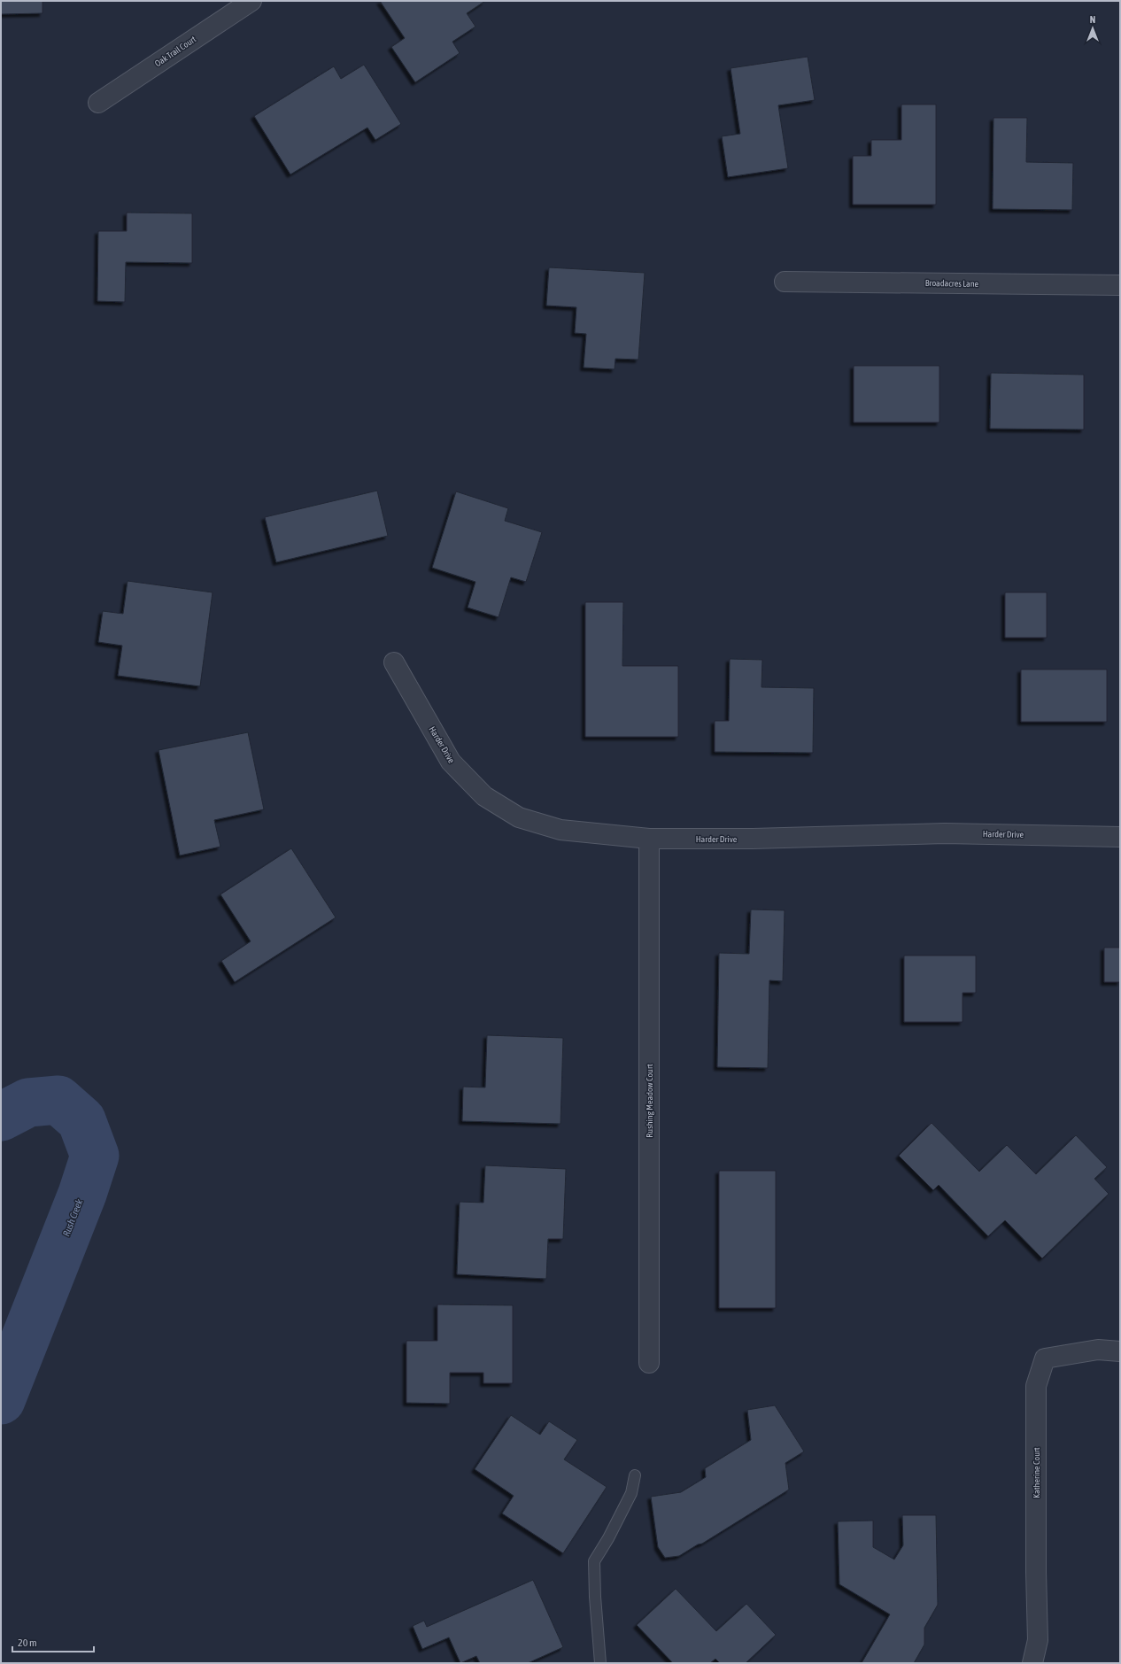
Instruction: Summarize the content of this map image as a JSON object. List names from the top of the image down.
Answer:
{
  "streets": {
    "street": [
      "Oak Trail Court",
      "Broadacres Lane",
      "Harder Drive",
      "Rushing Meadow Court",
      "Katherine Court"
    ]
  },
  "crossings": [
    ["Harder Drive", "Rushing Meadow Court"]
  ],
  "water": ["Rush Creek"],
  "scale_bar": "20 m",
  "north": "top"
}
